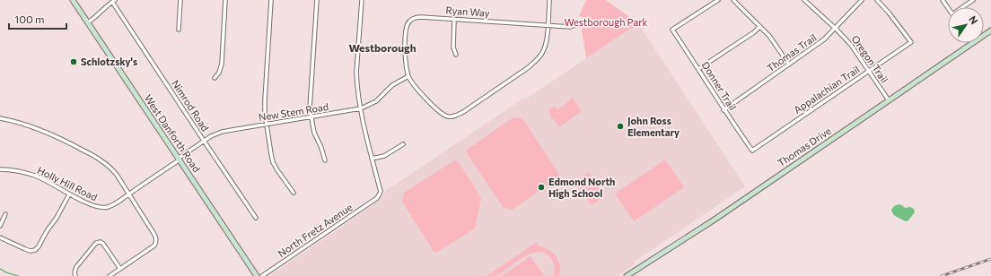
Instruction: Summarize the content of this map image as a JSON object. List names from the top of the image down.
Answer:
{
  "streets": {
    "street": [
      "Ryan Way",
      "Thomas Trail",
      "Oregon Trail",
      "Donner Trail",
      "Appalachian Trail",
      "Nimrod Road",
      "New Stem Road",
      "West Danforth Road",
      "Thomas Drive",
      "Holly Hill Road",
      "North Fretz Avenue"
    ]
  },
  "crossings": [
    ["Ryan Way", "New Stem Road"],
    ["Thomas Trail", "Oregon Trail"],
    ["Thomas Trail", "Donner Trail"],
    ["Oregon Trail", "Appalachian Trail"],
    ["Oregon Trail", "Thomas Drive"],
    ["Donner Trail", "Appalachian Trail"],
    ["Nimrod Road", "New Stem Road"],
    ["New Stem Road", "West Danforth Road"],
    ["New Stem Road", "Holly Hill Road"],
    ["West Danforth Road", "Holly Hill Road"]
  ],
  "districts": ["Westborough"],
  "parks": ["Westborough Park"],
  "places": ["Schlotzsky's", "John Ross Elementary", "Edmond North High School"],
  "scale_bar": "100 m",
  "north": "top right"
}
